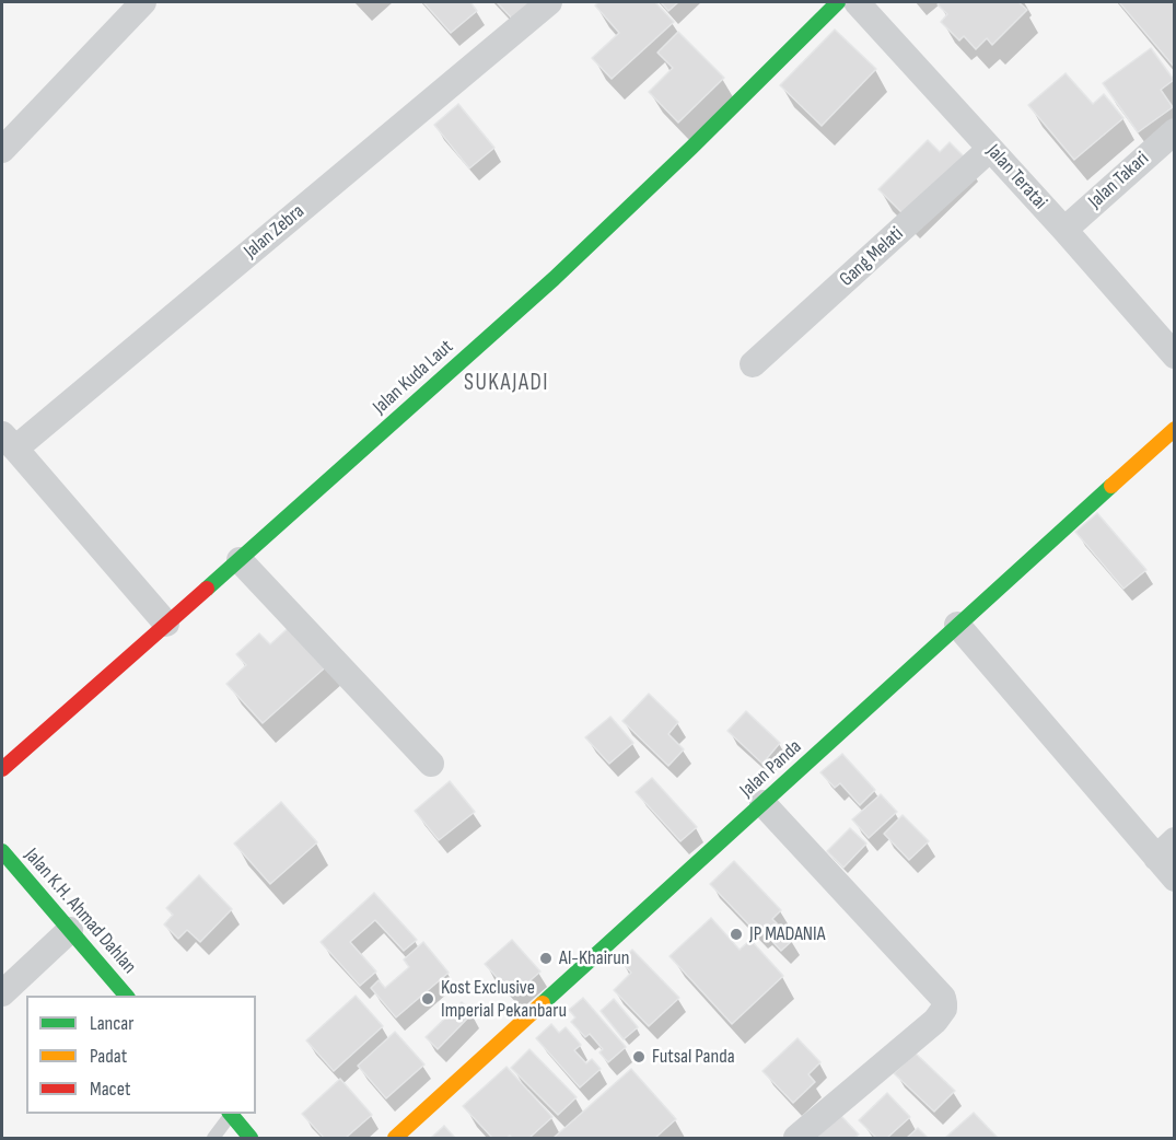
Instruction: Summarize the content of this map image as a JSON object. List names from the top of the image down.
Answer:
{
  "streets": {
    "street": [
      "Jalan Teratai",
      "Jalan Takari",
      "Jalan Zebra",
      "Gang Melati",
      "Jalan Kuda Laut",
      "Jalan Panda",
      "Jalan K.H. Ahmad Dahlan"
    ]
  },
  "crossings": [
    ["Jalan Teratai", "Jalan Takari"],
    ["Jalan Teratai", "Gang Melati"]
  ],
  "districts": ["SUKAJADI"],
  "places": [
    "JP MADANIA",
    "Al-Khairun",
    "Kost Exclusive Imperial Pekanbaru",
    "Futsal Panda"
  ],
  "legend": ["Lancar", "Padat", "Macet"]
}
